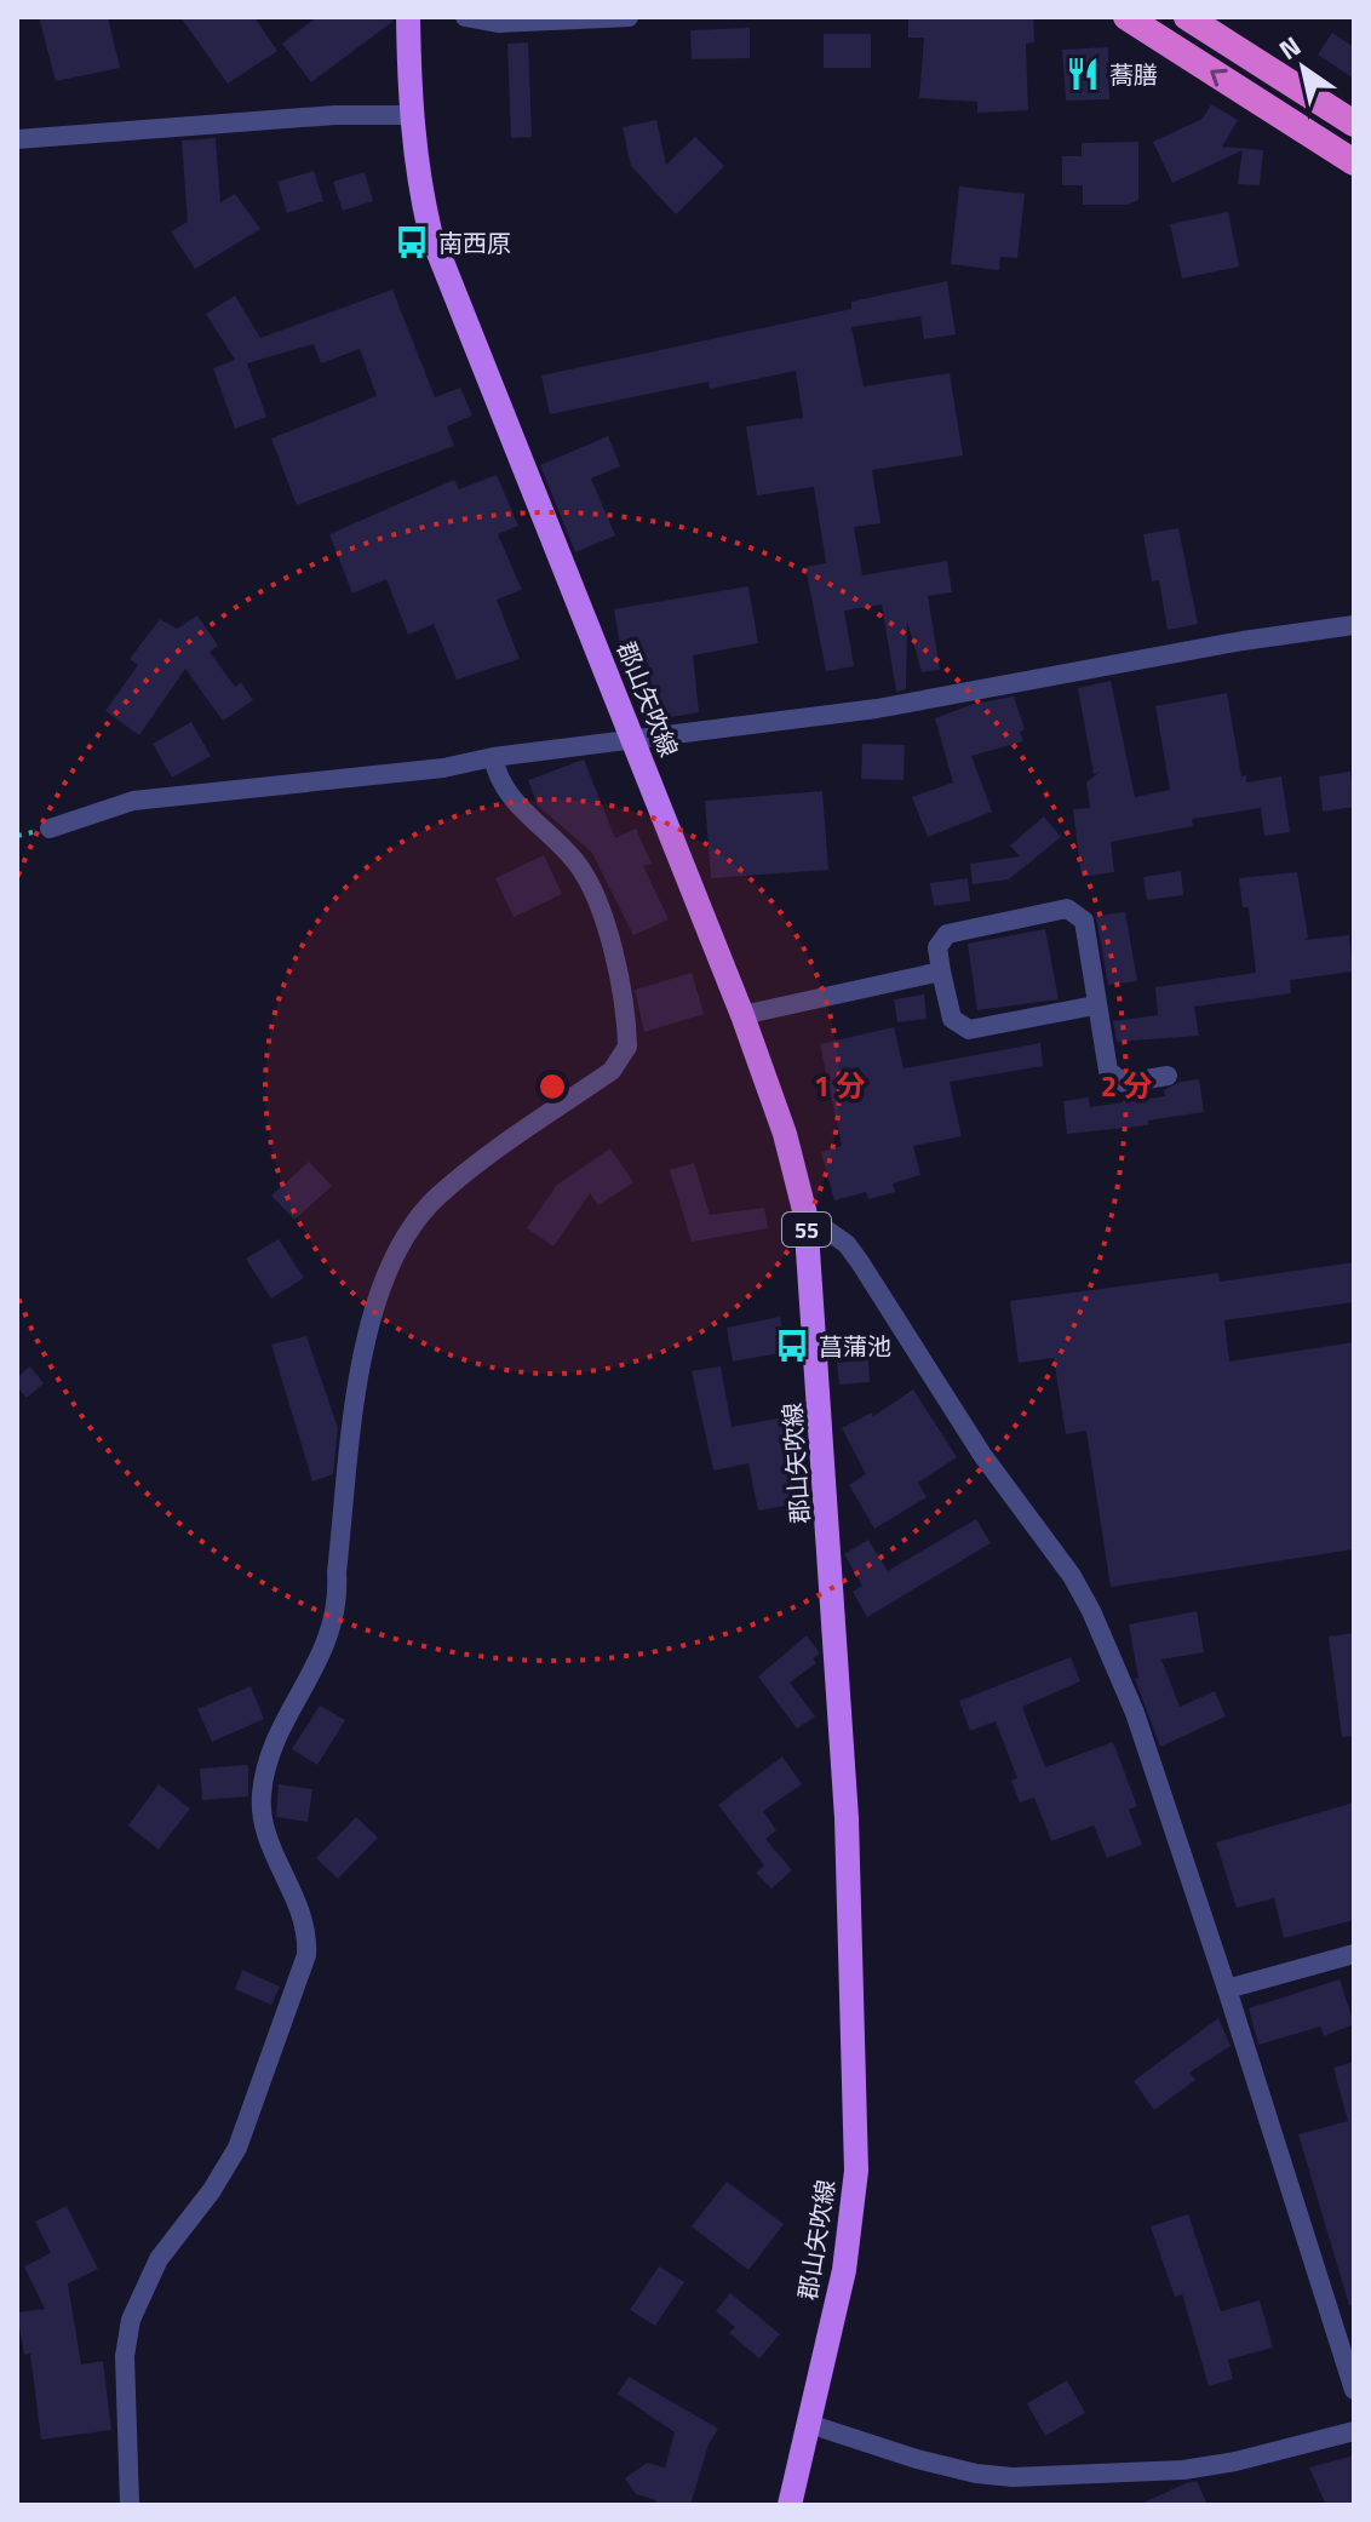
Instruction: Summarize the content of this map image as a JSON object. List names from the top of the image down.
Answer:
{
  "streets": {
    "main road": ["郡山矢吹線", "55"]
  },
  "places": {
    "restaurant": ["蕎膳"],
    "bus stop": ["南西原", "菖蒲池"]
  },
  "north": "top left",
  "rings": ["1 分", "2 分"]
}
